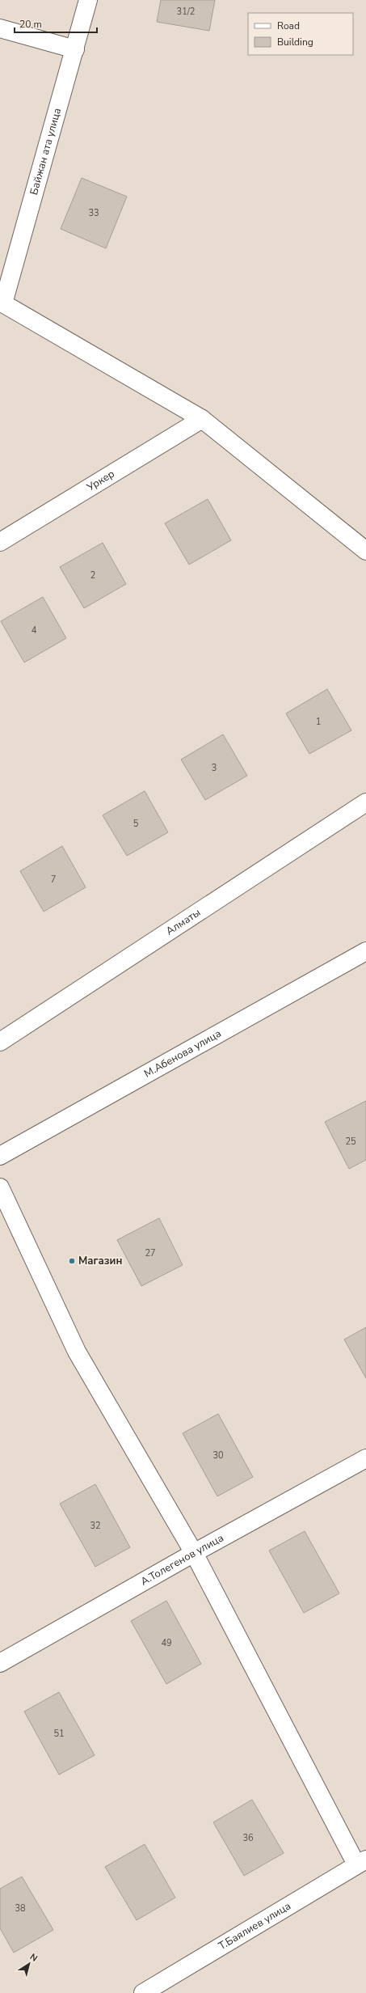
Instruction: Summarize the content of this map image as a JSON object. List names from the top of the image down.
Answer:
{
  "streets": {
    "street": [
      "Байжан ата улица",
      "Уркер",
      "Алматы",
      "М.Абенова улица",
      "А.Толегенов улица",
      "Т.Баялиев улица"
    ]
  },
  "places": ["Магазин"],
  "house_numbers": [
    "31/2",
    "33",
    "2",
    "4",
    "1",
    "3",
    "5",
    "7",
    "25",
    "27",
    "30",
    "32",
    "49",
    "51",
    "36",
    "38"
  ],
  "legend": ["Road", "Building"],
  "scale_bar": "20 m",
  "north": "top right"
}
